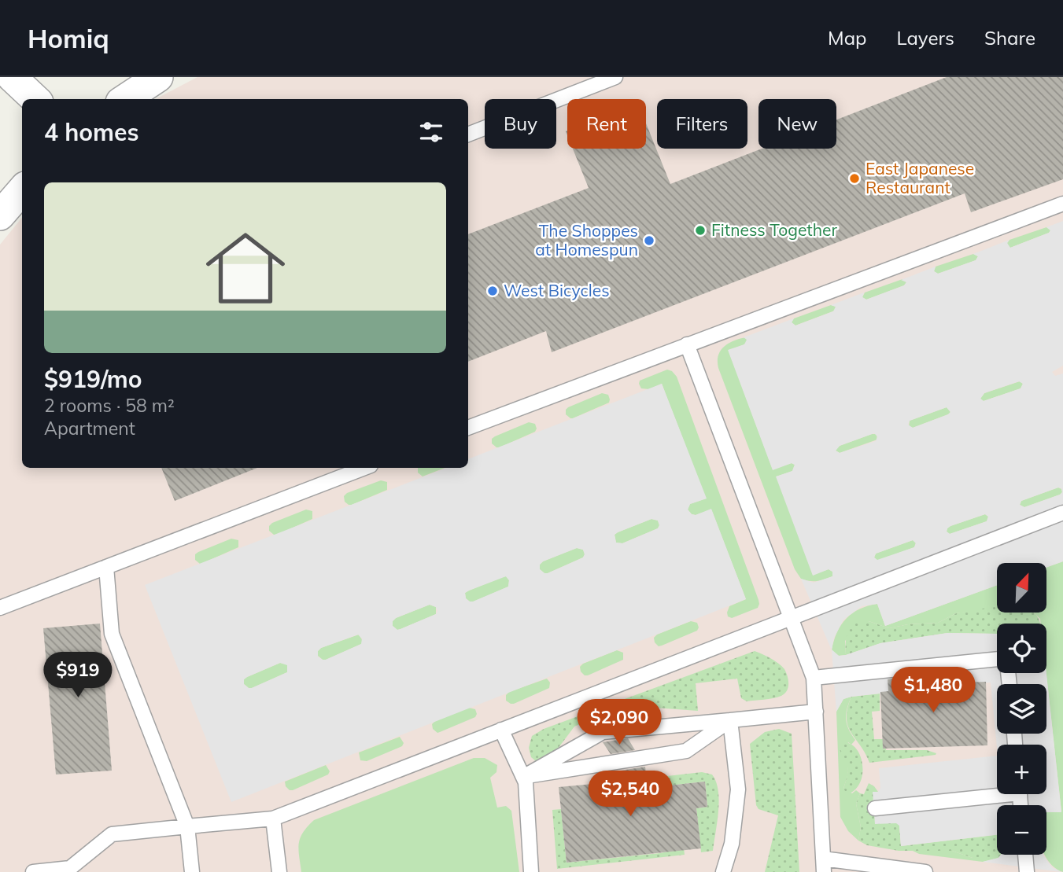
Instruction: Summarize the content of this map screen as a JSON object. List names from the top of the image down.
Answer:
{
  "places": [
    "East Japanese Restaurant",
    "Fitness Together",
    "The Shoppes at Homespun",
    "West Bicycles"
  ],
  "north": "top right",
  "page": {
    "header": "Homiq",
    "nav": ["Map", "Layers", "Share"],
    "chip": [
      "Buy",
      "Rent",
      "Filters",
      "New"
    ],
    "heading": "4 homes",
    "list": [
      {
        "name": "$919/mo",
        "note": "2 rooms · 58 m² · Apartment"
      }
    ],
    "map_buttons": ["+", "−"],
    "price": [
      "$919",
      "$1,480",
      "$2,090",
      "$2,540"
    ]
  }
}
